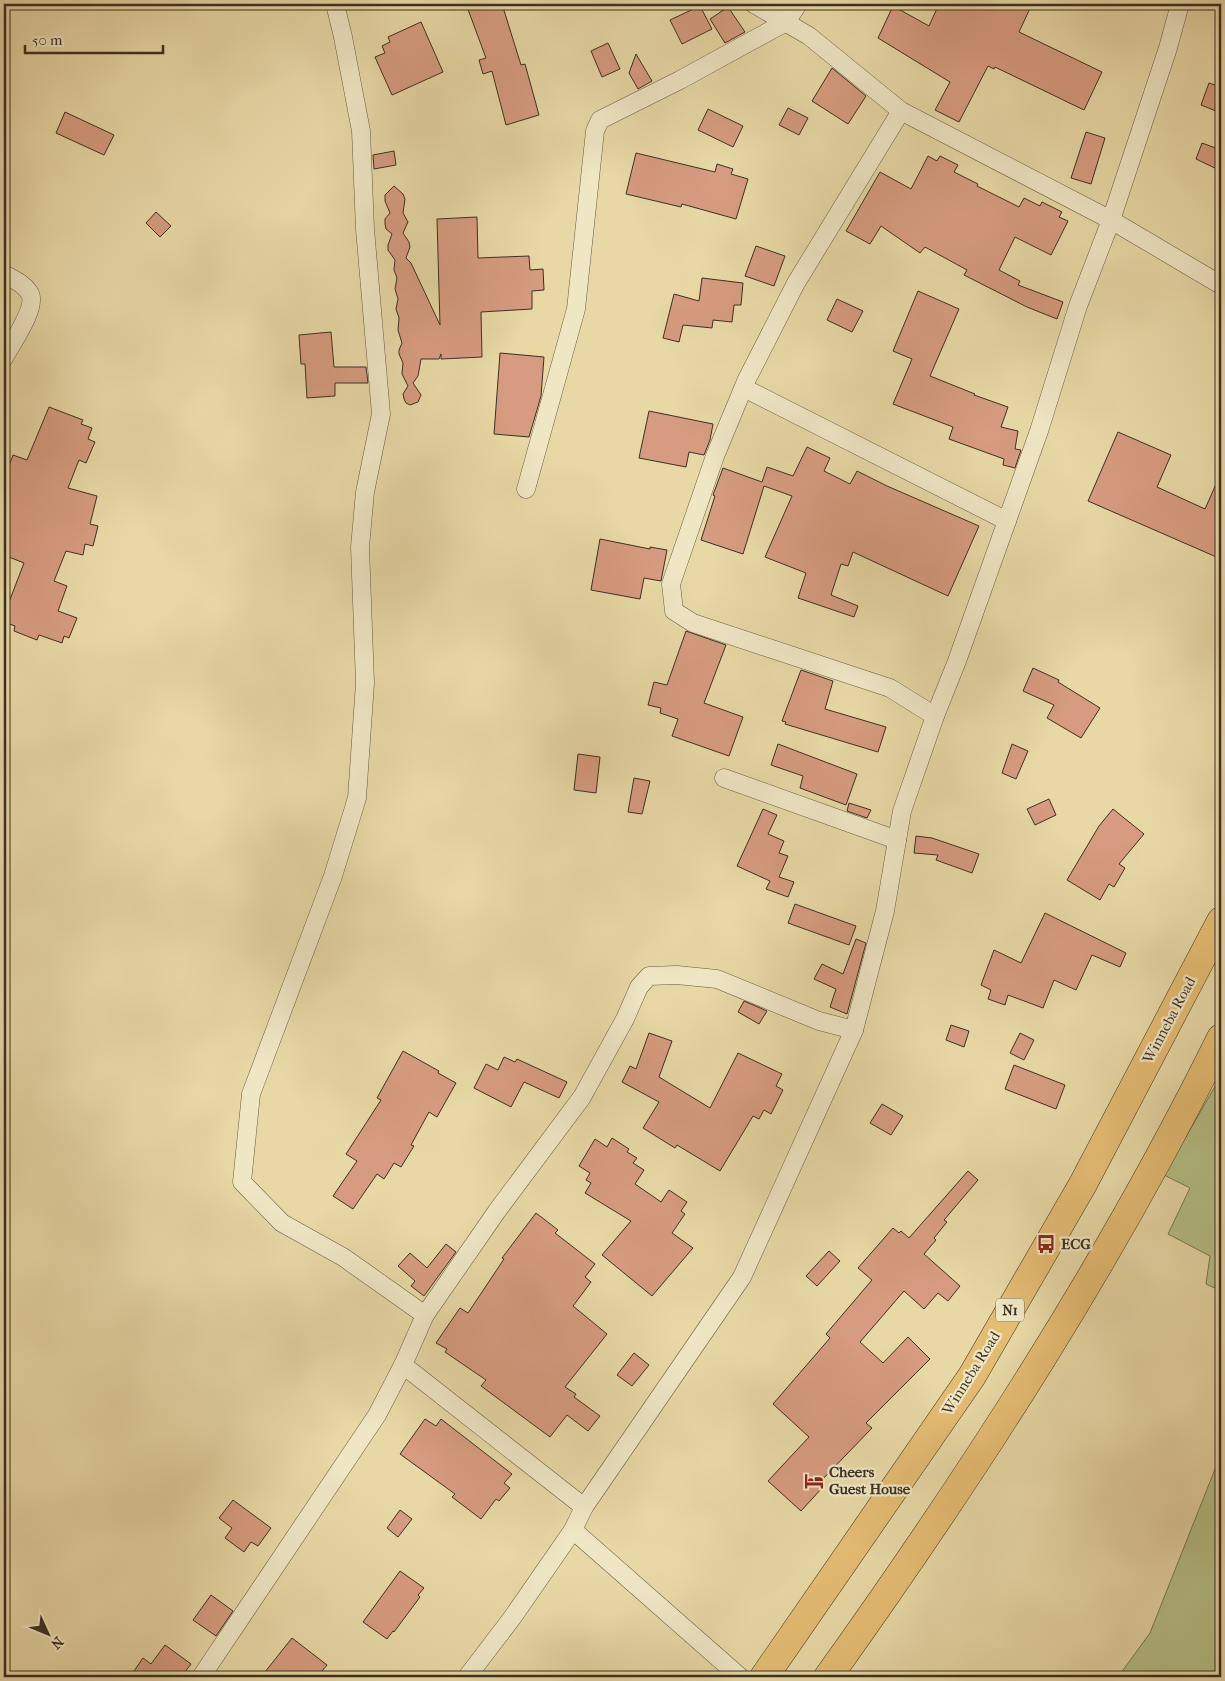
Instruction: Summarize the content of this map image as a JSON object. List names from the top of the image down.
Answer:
{
  "streets": {
    "highway": ["Winneba Road", "N1"]
  },
  "places": {
    "bus stop": ["ECG"],
    "hotel": ["Cheers Guest House"]
  },
  "scale_bar": "50 m",
  "north": "bottom right"
}
